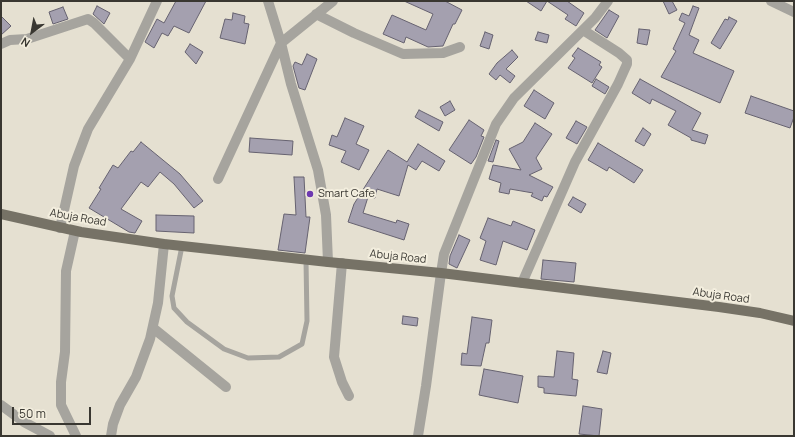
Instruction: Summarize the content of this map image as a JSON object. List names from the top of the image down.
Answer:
{
  "streets": {
    "main road": ["Abuja Road"]
  },
  "places": ["Smart Cafe"],
  "scale_bar": "50 m",
  "north": "bottom left"
}
